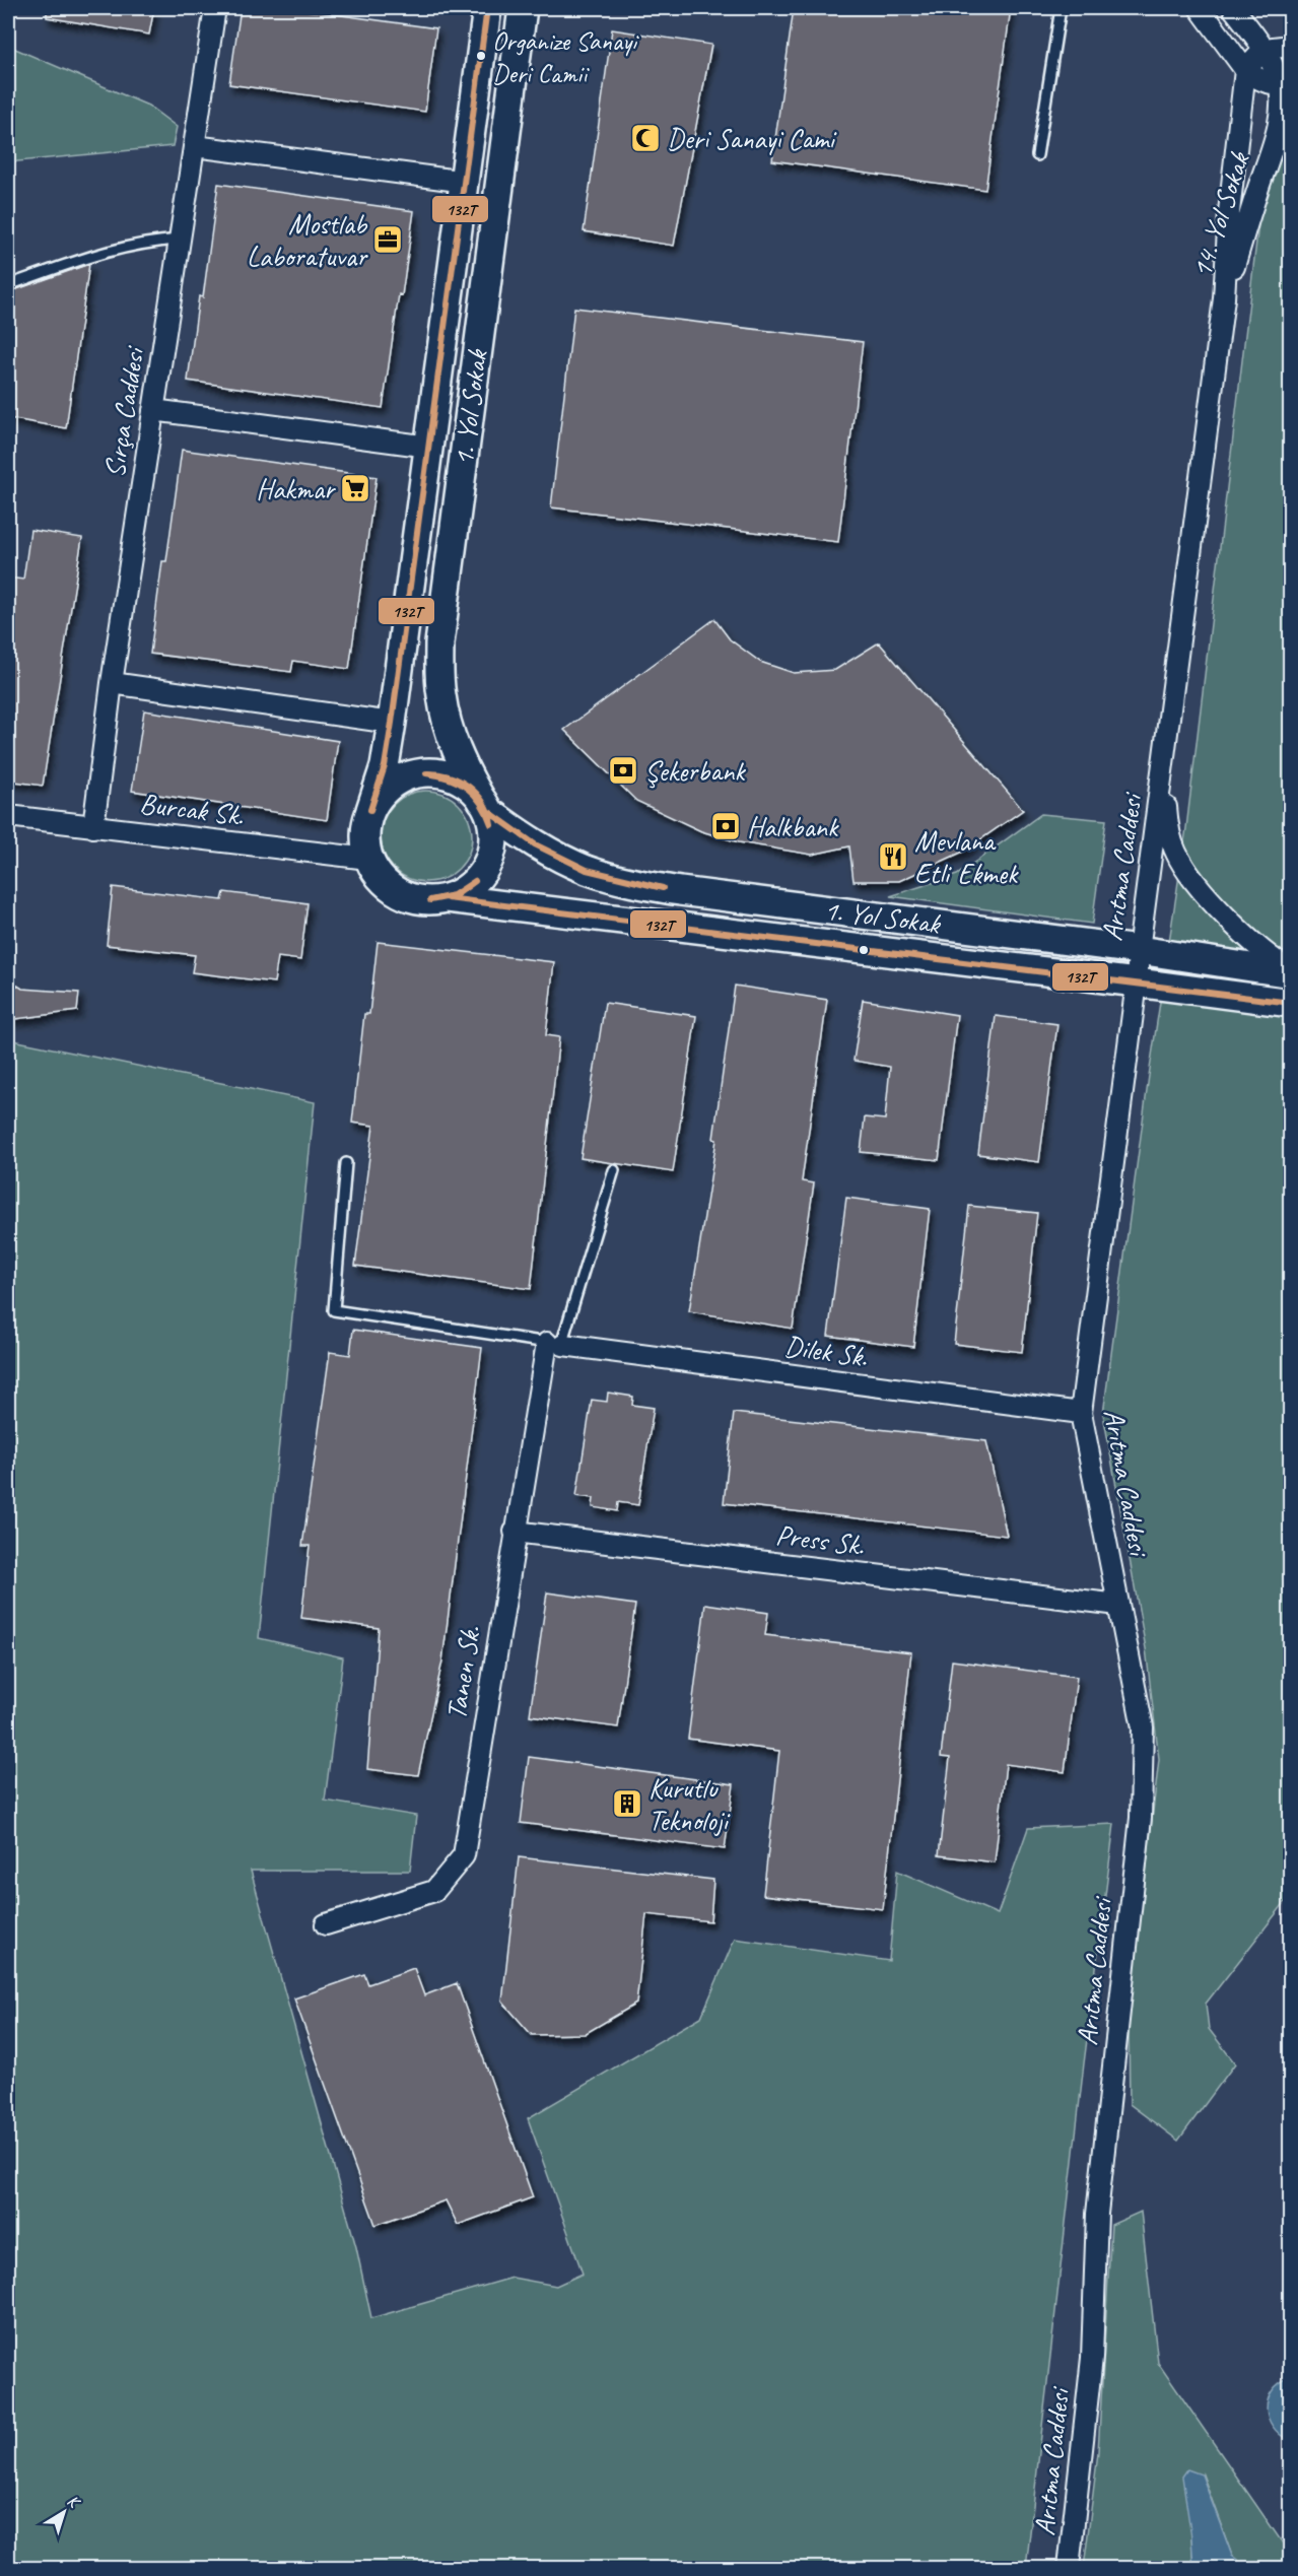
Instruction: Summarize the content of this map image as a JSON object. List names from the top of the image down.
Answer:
{
  "streets": {
    "main road": ["1. Yol Sokak"],
    "street": [
      "14. Yol Sokak",
      "Sırça Caddesi",
      "Burcak Sk.",
      "Arıtma Caddesi",
      "Dilek Sk.",
      "Press Sk.",
      "Tanen Sk."
    ]
  },
  "crossings": [
    ["14. Yol Sokak", "Arıtma Caddesi"],
    ["1. Yol Sokak", "Burcak Sk."],
    ["1. Yol Sokak", "Arıtma Caddesi"],
    ["Sırça Caddesi", "Burcak Sk."],
    ["Arıtma Caddesi", "Dilek Sk."],
    ["Arıtma Caddesi", "Press Sk."],
    ["Dilek Sk.", "Tanen Sk."],
    ["Press Sk.", "Tanen Sk."]
  ],
  "places": {
    "other": ["Organize Sanayi Deri Camii"],
    "mosque": ["Deri Sanayi Cami"],
    "office": ["Mostlab Laboratuvar"],
    "supermarket": ["Hakmar"],
    "bank": ["Şekerbank", "Halkbank"],
    "restaurant": ["Mevlana Etli Ekmek"],
    "building": ["Kurutlu Teknoloji"]
  },
  "lines": ["transit line 132T"],
  "north": "top right"
}
